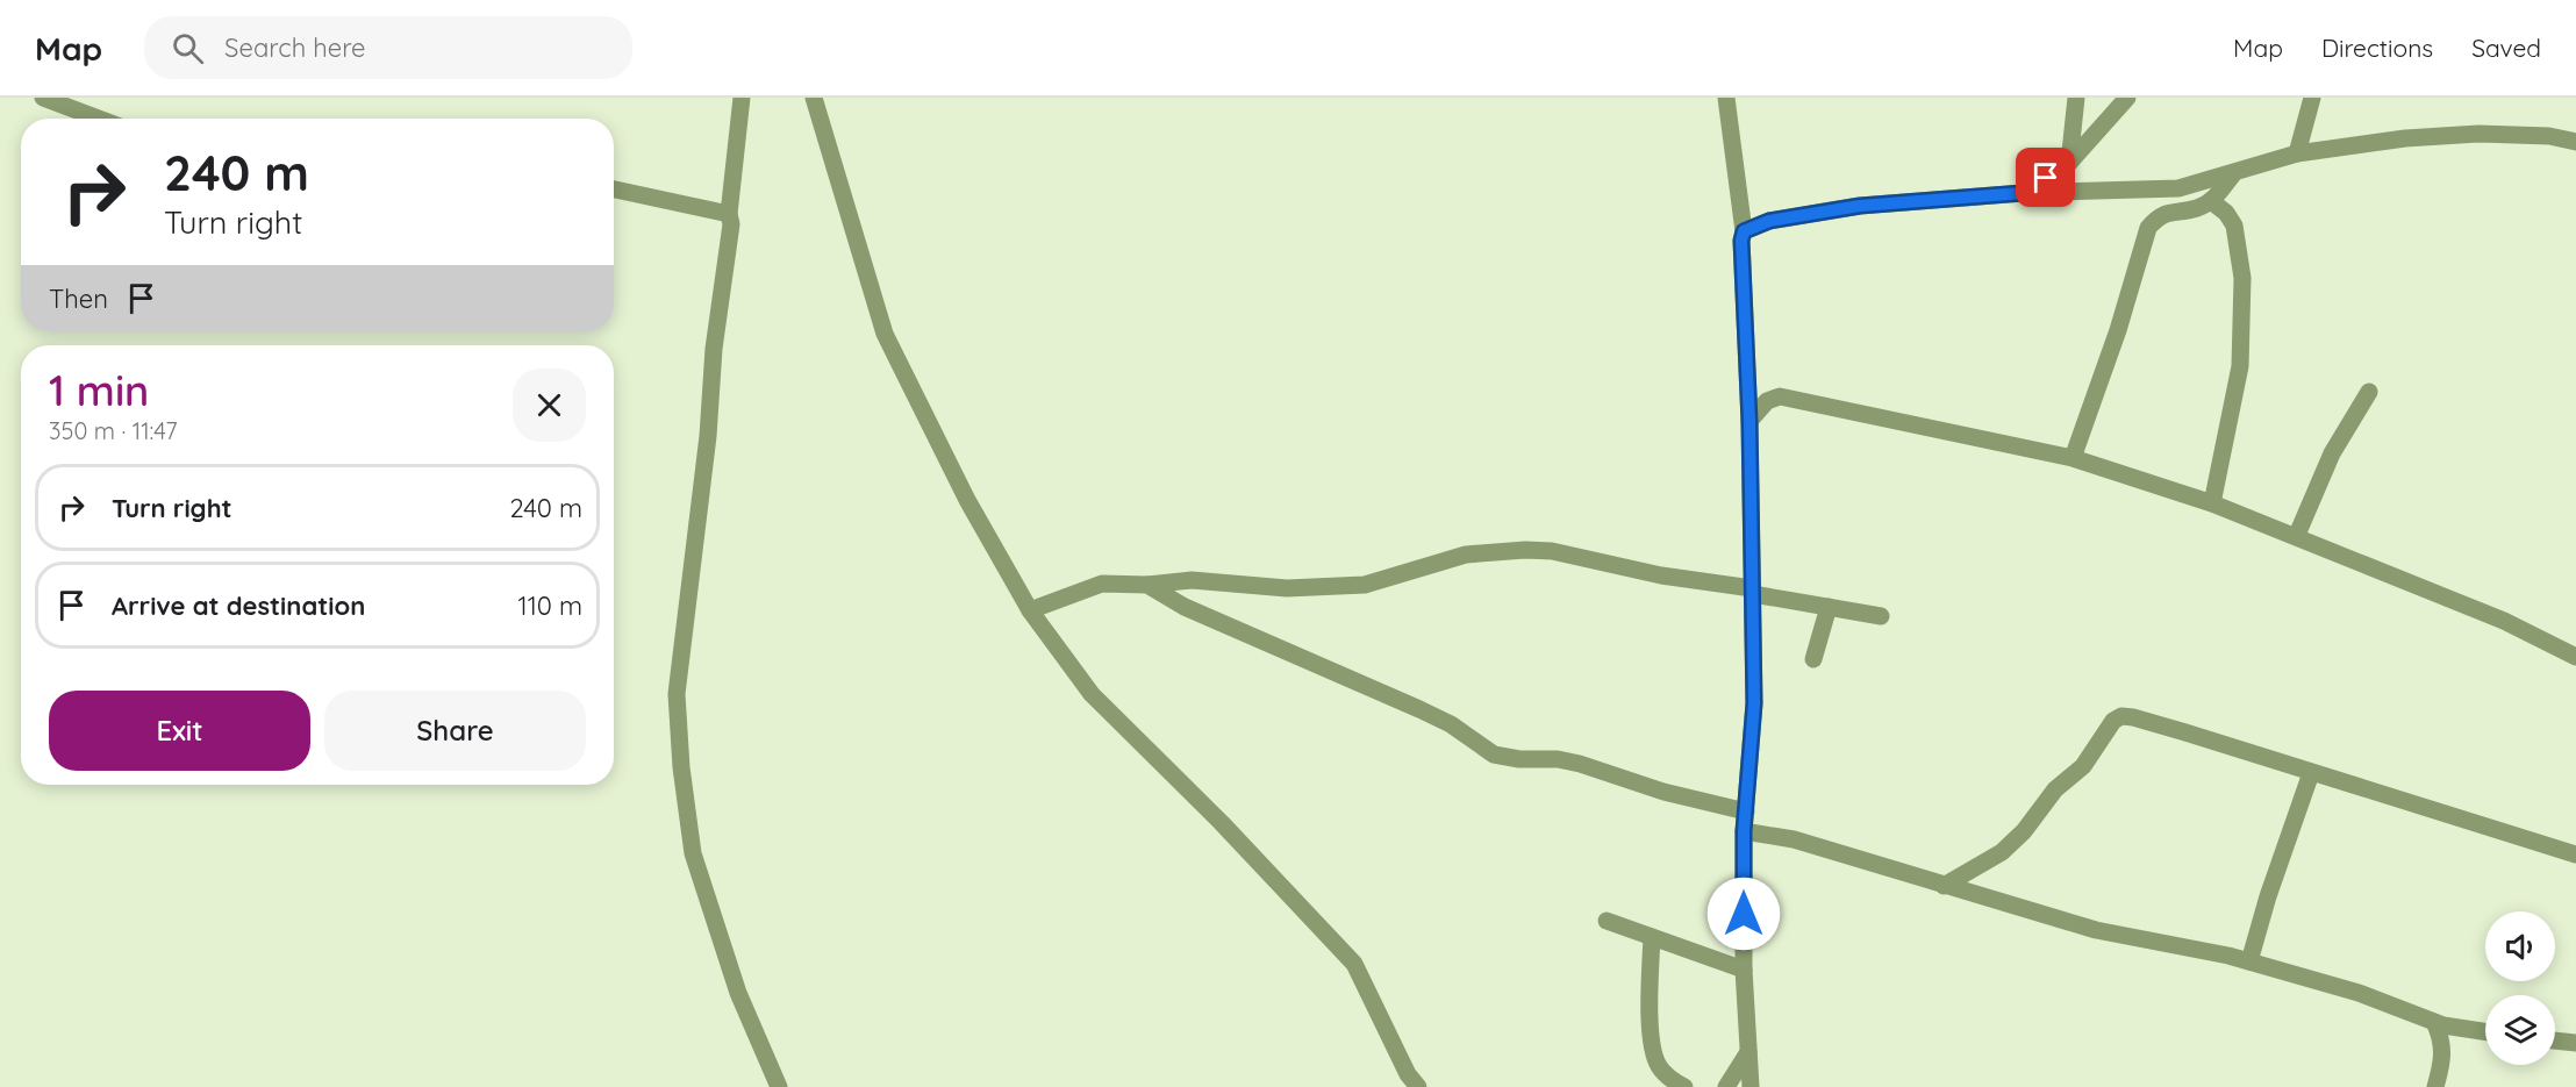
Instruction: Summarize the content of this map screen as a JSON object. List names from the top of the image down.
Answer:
{
  "page": {
    "header": "Map",
    "search": "Search here",
    "nav": ["Map", "Directions", "Saved"],
    "turn": ["240 m", "Turn right"],
    "then": "Then",
    "heading": ["1 min", "350 m · 11:47"],
    "list": [
      {
        "name": "Turn right",
        "value": "240 m"
      },
      {
        "name": "Arrive at destination",
        "value": "110 m"
      }
    ],
    "buttons": ["Exit", "Share"]
  }
}
